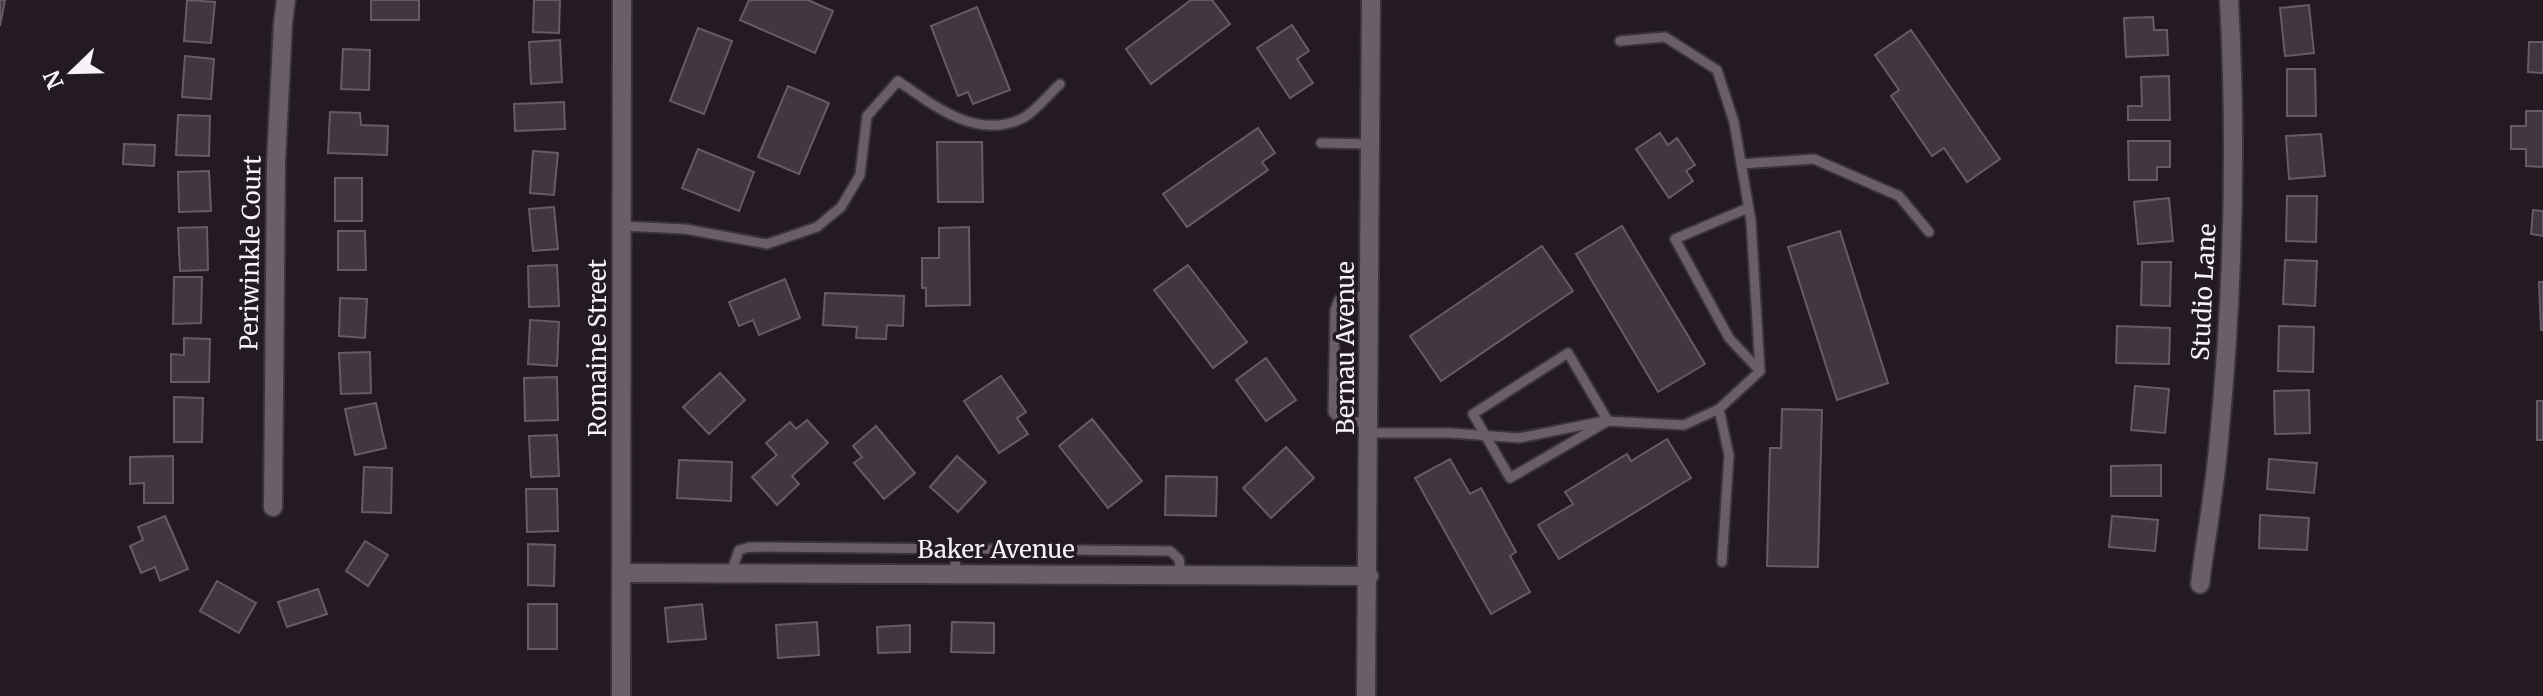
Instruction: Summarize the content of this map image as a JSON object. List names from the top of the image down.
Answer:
{
  "streets": {
    "street": [
      "Periwinkle Court",
      "Studio Lane",
      "Romaine Street",
      "Bernau Avenue",
      "Baker Avenue"
    ]
  },
  "crossings": [
    ["Romaine Street", "Baker Avenue"],
    ["Bernau Avenue", "Baker Avenue"]
  ],
  "north": "bottom left"
}
